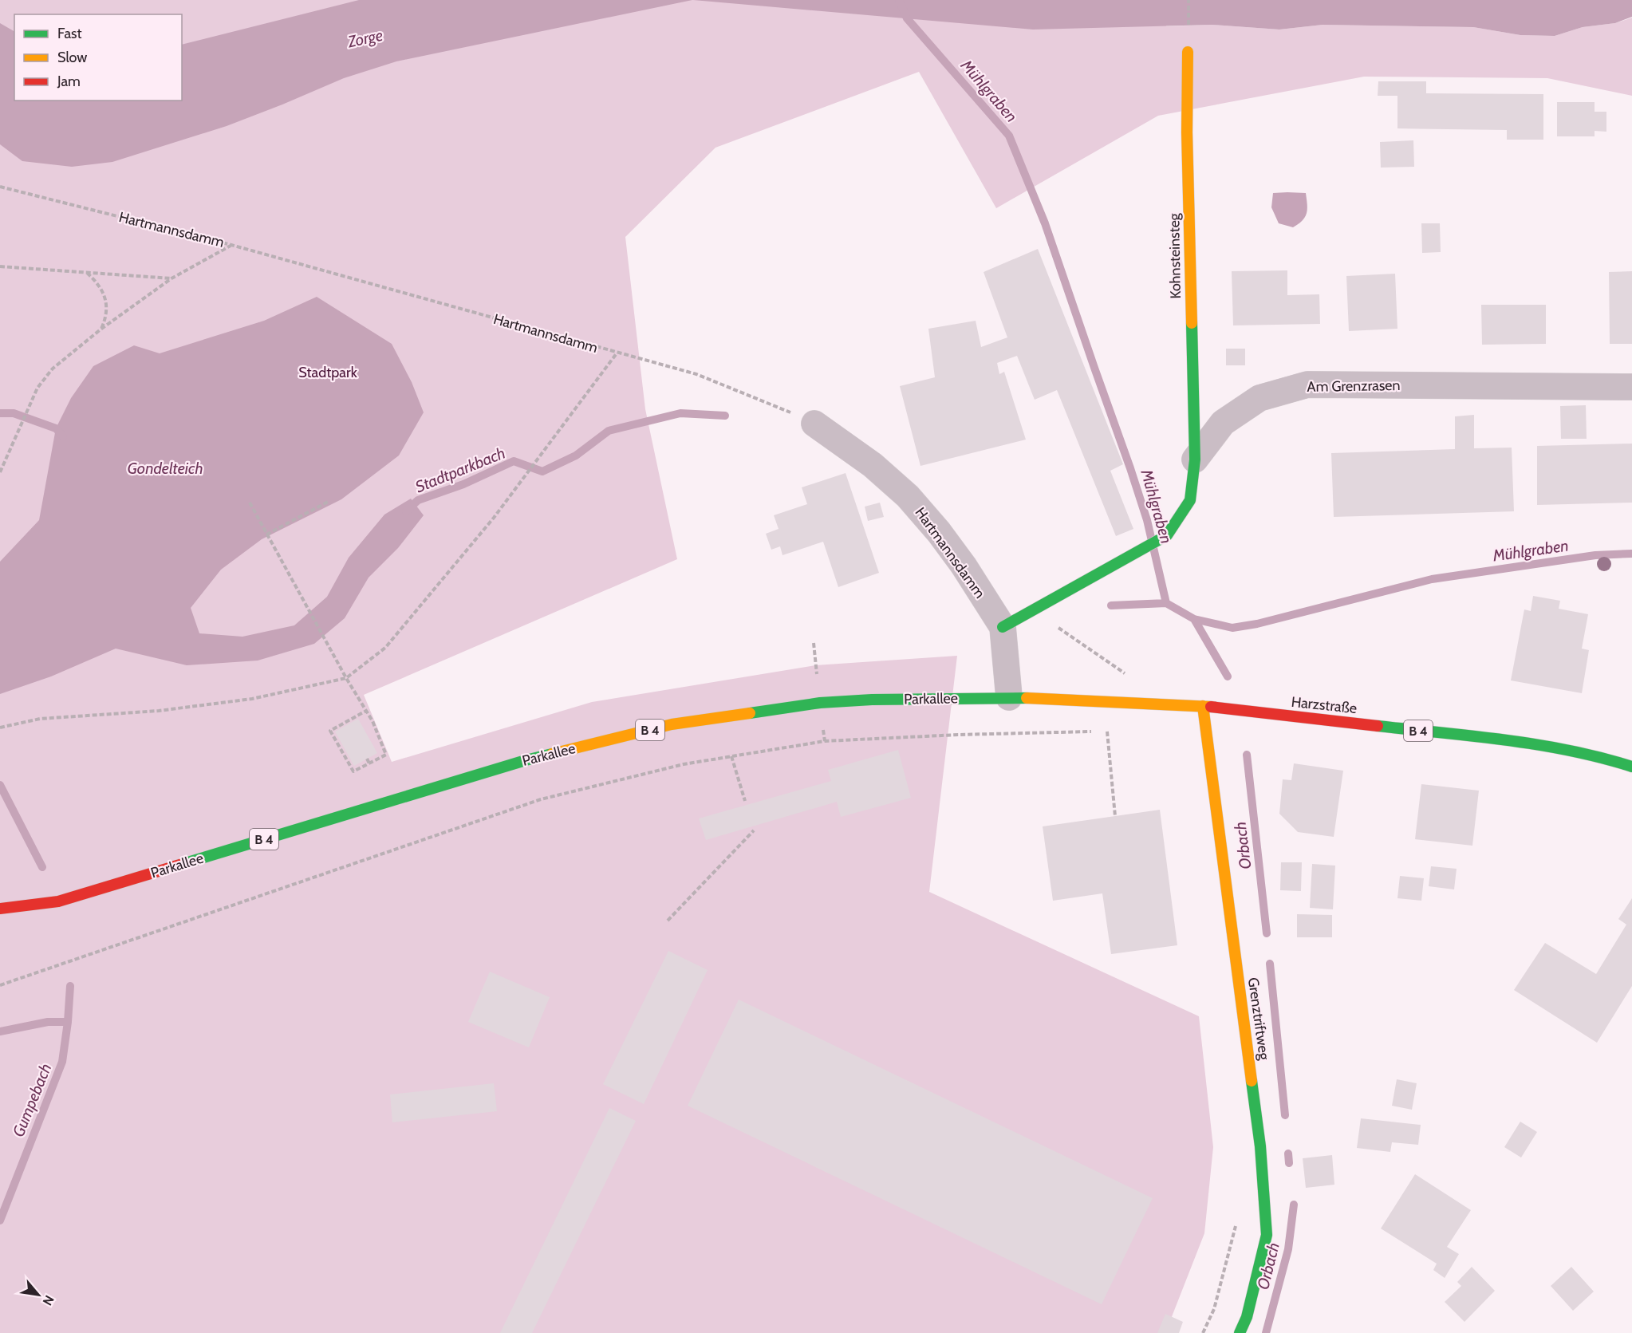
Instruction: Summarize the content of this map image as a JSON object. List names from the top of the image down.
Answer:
{
  "streets": {
    "main road": [
      "Kohnsteinsteg",
      "Parkallee",
      "Harzstraße",
      "B 4",
      "Grenztriftweg"
    ],
    "street": ["Hartmannsdamm", "Am Grenzrasen"]
  },
  "crossings": [
    ["Kohnsteinsteg", "Am Grenzrasen"],
    ["Parkallee", "Harzstraße"],
    ["Harzstraße", "Grenztriftweg"]
  ],
  "water": [
    "Zorge",
    "Mühlgraben",
    "Gondelteich",
    "Stadtparkbach",
    "Orbach",
    "Gumpebach"
  ],
  "parks": ["Stadtpark"],
  "legend": ["Fast", "Slow", "Jam"],
  "north": "bottom right"
}
